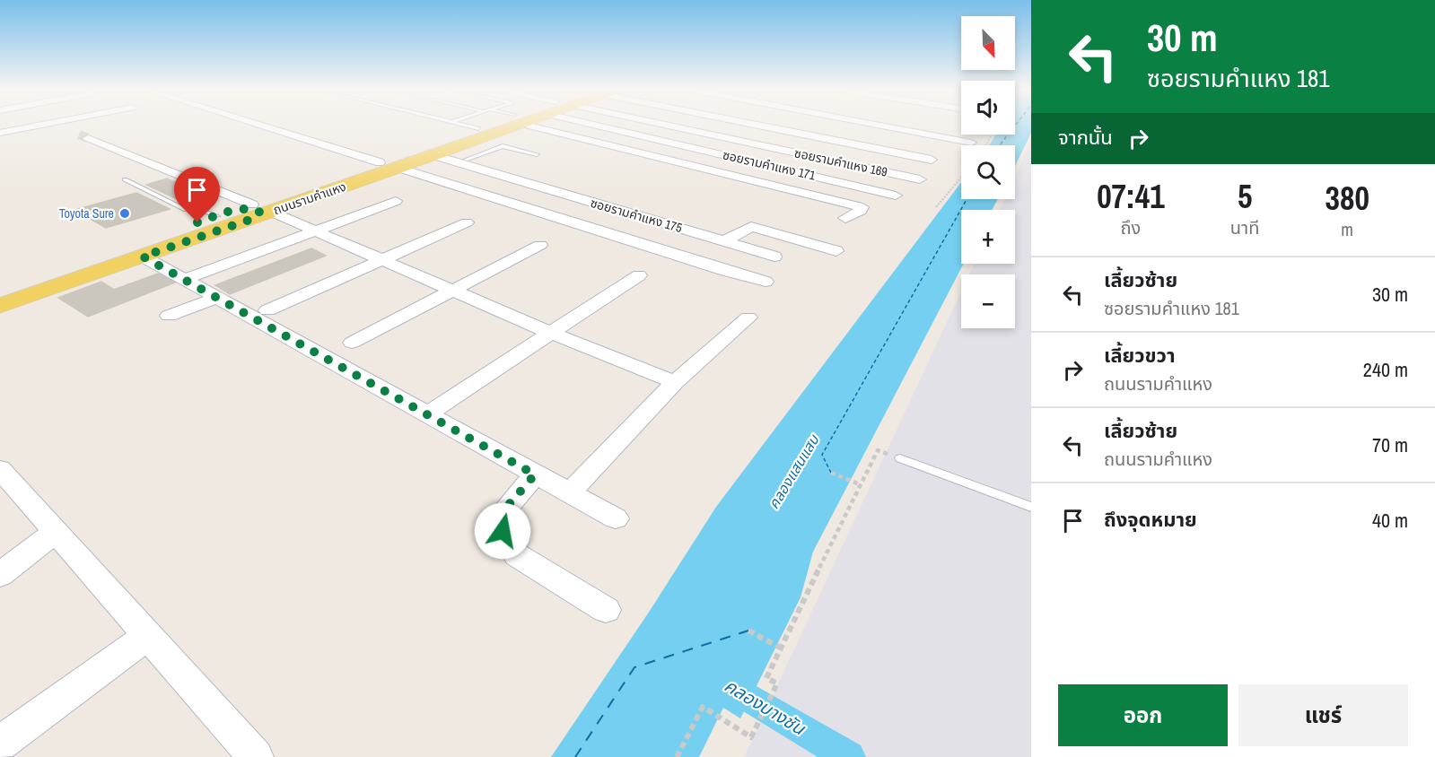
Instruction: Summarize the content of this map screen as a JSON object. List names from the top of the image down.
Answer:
{
  "streets": {
    "main road": ["ถนนรามคำแหง"],
    "street": ["ซอยรามคำแหง 169", "ซอยรามคำแหง 171", "ซอยรามคำแหง 175"]
  },
  "crossings": [
    ["ถนนรามคำแหง", "ซอยรามคำแหง 175"]
  ],
  "water": ["คลองแสนแสบ", "คลองบางชัน"],
  "places": ["Toyota Sure"],
  "north": "bottom right",
  "page": {
    "turn": ["30 m", "ซอยรามคำแหง 181"],
    "map_buttons": ["+", "−"],
    "then": "จากนั้น",
    "eta": [
      "07:41",
      "ถึง",
      "5",
      "นาที",
      "380",
      "m"
    ],
    "list": [
      {
        "name": "เลี้ยวซ้าย",
        "note": "ซอยรามคำแหง 181",
        "value": "30 m"
      },
      {
        "name": "เลี้ยวขวา",
        "note": "ถนนรามคำแหง",
        "value": "240 m"
      },
      {
        "name": "เลี้ยวซ้าย",
        "note": "ถนนรามคำแหง",
        "value": "70 m"
      },
      {
        "name": "ถึงจุดหมาย",
        "value": "40 m"
      }
    ],
    "buttons": ["ออก", "แชร์"]
  }
}
